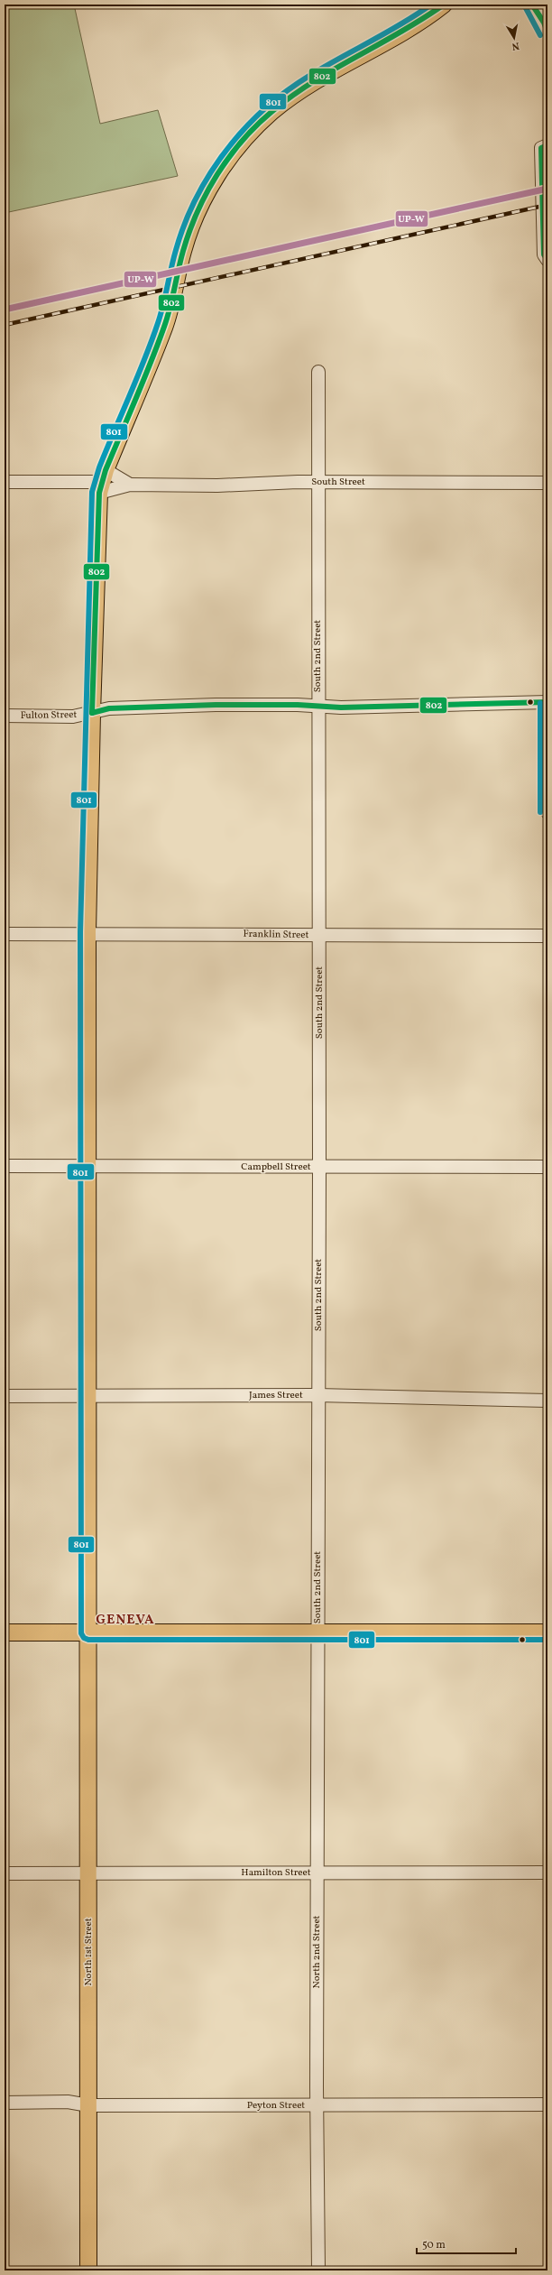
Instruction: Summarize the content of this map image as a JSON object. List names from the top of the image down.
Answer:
{
  "streets": {
    "main road": ["North 1st Street"],
    "street": [
      "South Street",
      "South 2nd Street",
      "Fulton Street",
      "Franklin Street",
      "Campbell Street",
      "James Street",
      "Hamilton Street",
      "North 2nd Street",
      "Peyton Street"
    ]
  },
  "crossings": [
    ["South Street", "South 2nd Street"],
    ["South Street", "North 1st Street"],
    ["South 2nd Street", "Fulton Street"],
    ["South 2nd Street", "Franklin Street"],
    ["South 2nd Street", "Campbell Street"],
    ["South 2nd Street", "James Street"],
    ["South 2nd Street", "North 2nd Street"],
    ["Fulton Street", "North 1st Street"],
    ["Franklin Street", "North 1st Street"],
    ["Campbell Street", "North 1st Street"],
    ["James Street", "North 1st Street"],
    ["Hamilton Street", "North 1st Street"],
    ["Hamilton Street", "North 2nd Street"],
    ["North 1st Street", "Peyton Street"],
    ["North 2nd Street", "Peyton Street"]
  ],
  "districts": ["GENEVA"],
  "lines": ["transit line 802", "transit line 801", "transit line UP-W"],
  "scale_bar": "50 m",
  "north": "bottom"
}
